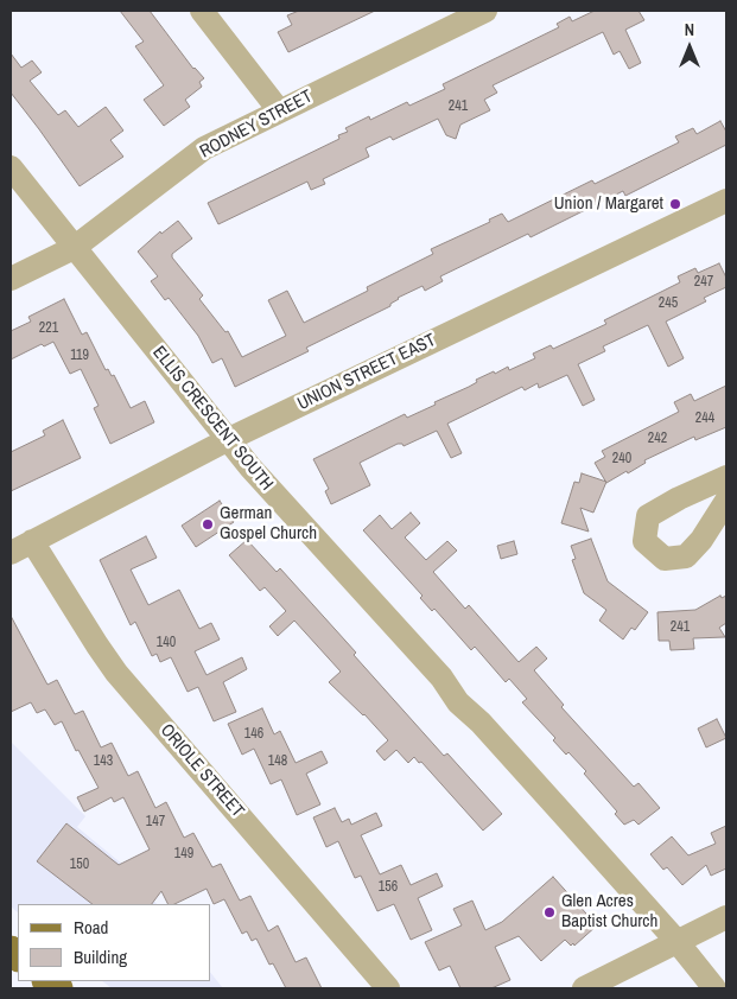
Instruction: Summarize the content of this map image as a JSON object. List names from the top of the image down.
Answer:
{
  "streets": {
    "street": [
      "RODNEY STREET",
      "UNION STREET EAST",
      "ELLIS CRESCENT SOUTH",
      "ORIOLE STREET"
    ]
  },
  "crossings": [
    ["RODNEY STREET", "ELLIS CRESCENT SOUTH"],
    ["UNION STREET EAST", "ELLIS CRESCENT SOUTH"],
    ["UNION STREET EAST", "ORIOLE STREET"]
  ],
  "places": ["Union / Margaret", "German Gospel Church", "Glen Acres Baptist Church"],
  "house_numbers": [
    "241",
    "247",
    "245",
    "221",
    "119",
    "244",
    "242",
    "240",
    "241",
    "140",
    "146",
    "143",
    "148",
    "147",
    "149",
    "150",
    "156"
  ],
  "legend": ["Road", "Building"],
  "north": "top"
}
